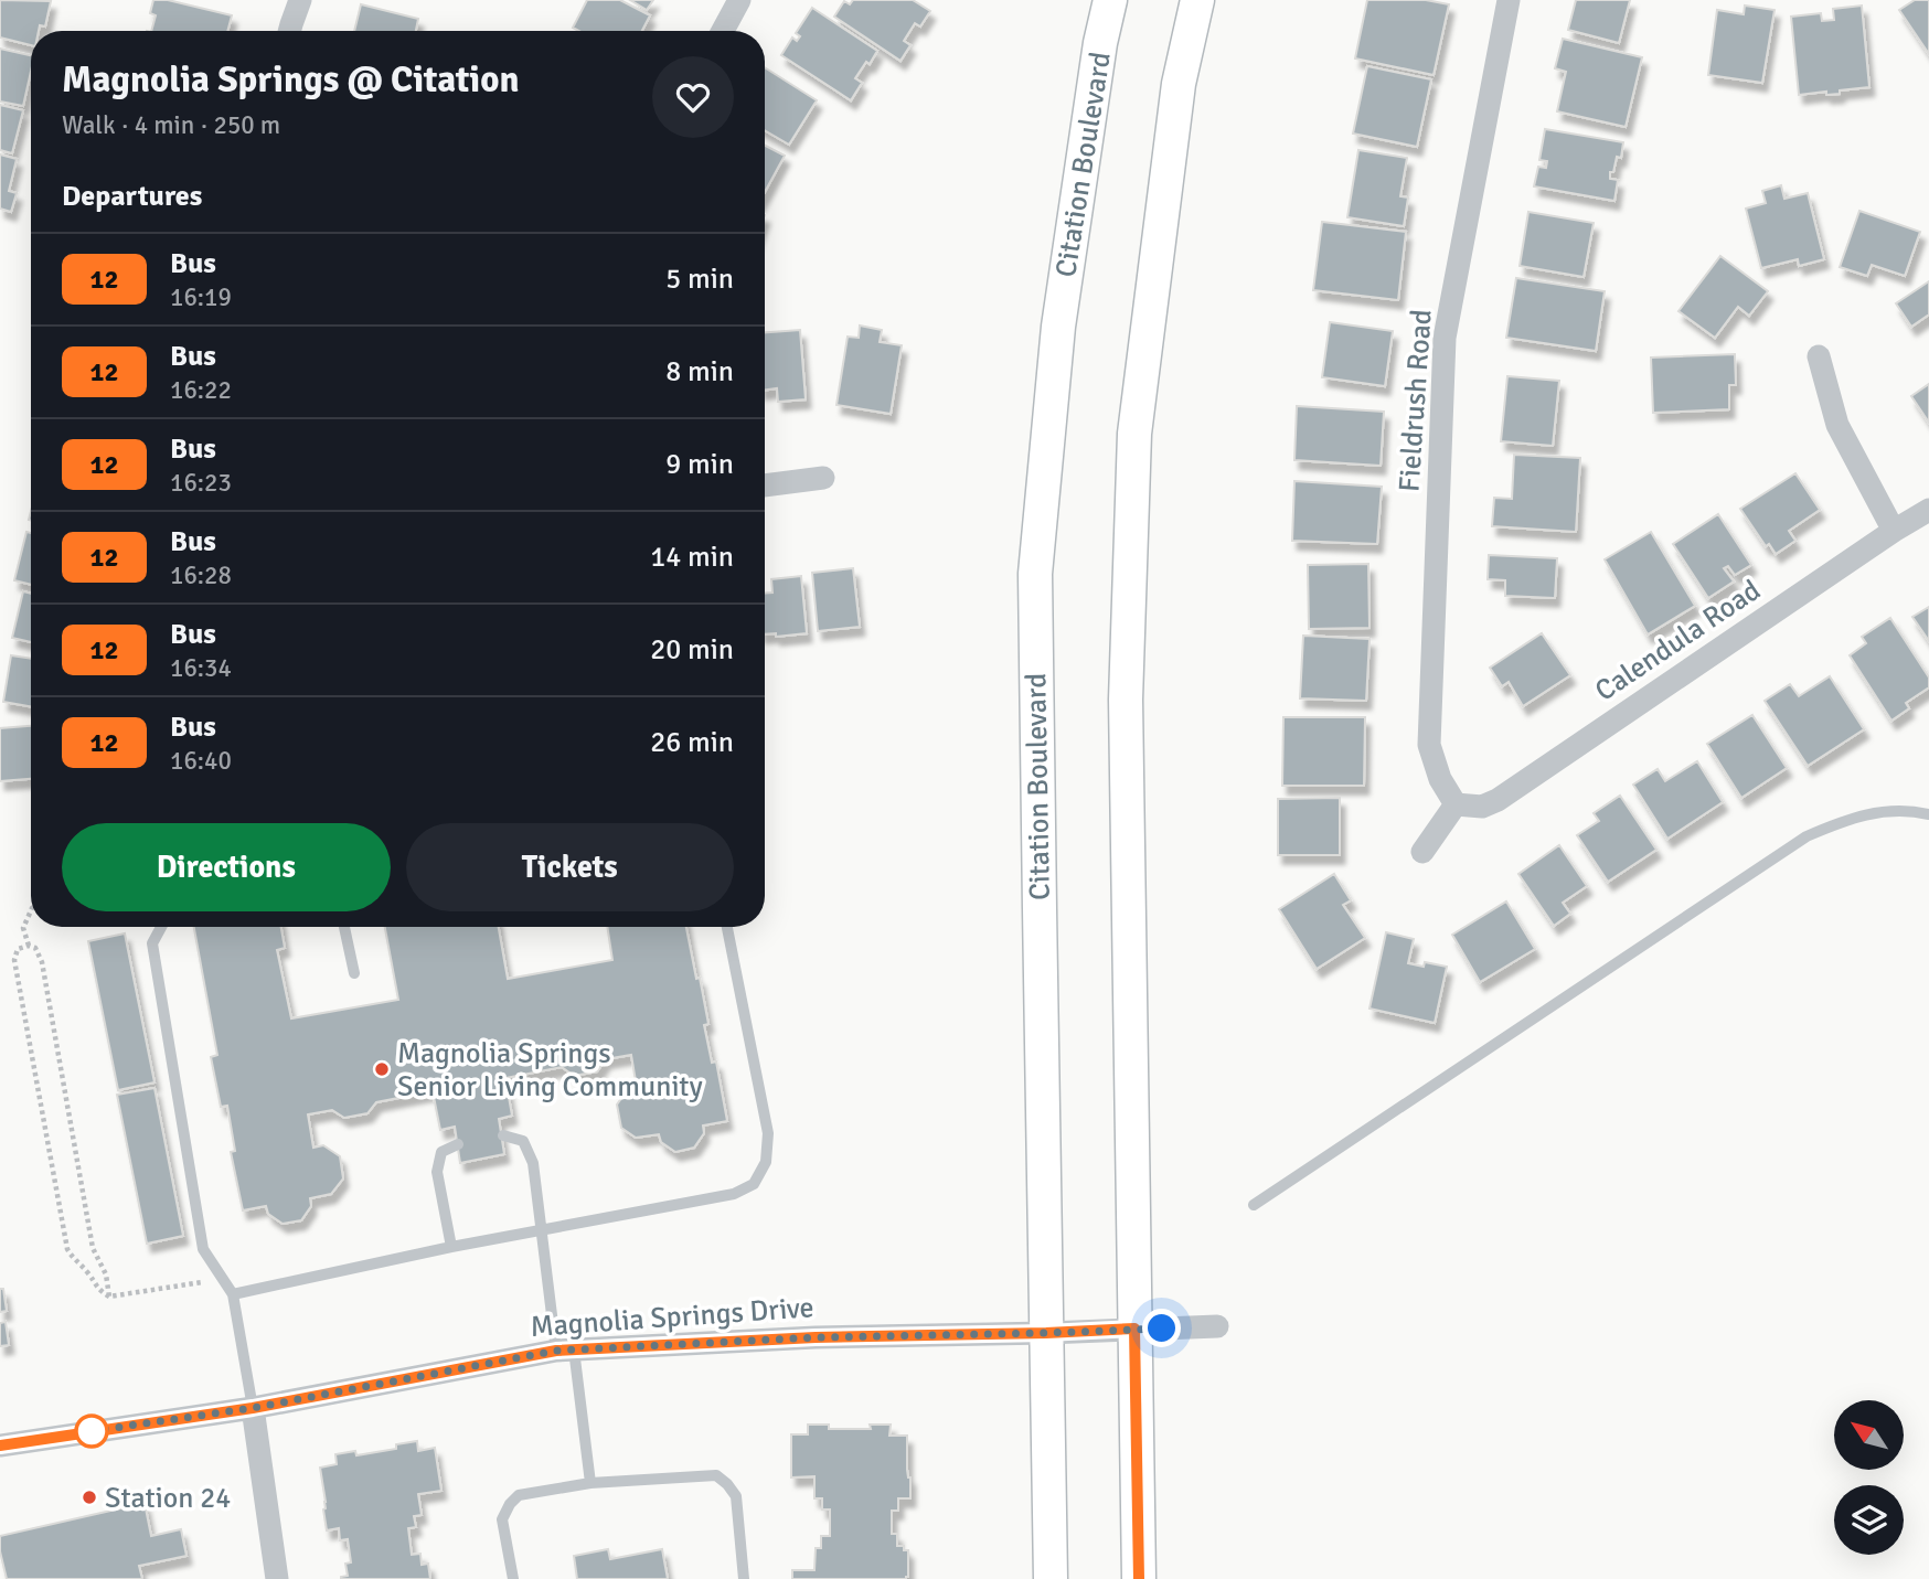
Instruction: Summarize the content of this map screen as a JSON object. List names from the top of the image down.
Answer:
{
  "streets": {
    "main road": ["Citation Boulevard"],
    "street": ["Fieldrush Road", "Calendula Road", "Magnolia Springs Drive"]
  },
  "crossings": [
    ["Citation Boulevard", "Magnolia Springs Drive"],
    ["Fieldrush Road", "Calendula Road"]
  ],
  "places": ["Magnolia Springs Senior Living Community", "Station 24"],
  "lines": ["bus line 12"],
  "north": "top left",
  "page": {
    "heading": [
      ["Magnolia Springs @ Citation", "Walk · 4 min · 250 m"],
      "Departures"
    ],
    "list": [
      {
        "mark": "12",
        "name": "Bus",
        "note": "16:19",
        "value": "5 min"
      },
      {
        "mark": "12",
        "name": "Bus",
        "note": "16:22",
        "value": "8 min"
      },
      {
        "mark": "12",
        "name": "Bus",
        "note": "16:23",
        "value": "9 min"
      },
      {
        "mark": "12",
        "name": "Bus",
        "note": "16:28",
        "value": "14 min"
      },
      {
        "mark": "12",
        "name": "Bus",
        "note": "16:34",
        "value": "20 min"
      },
      {
        "mark": "12",
        "name": "Bus",
        "note": "16:40",
        "value": "26 min"
      }
    ],
    "buttons": ["Directions", "Tickets"]
  }
}
